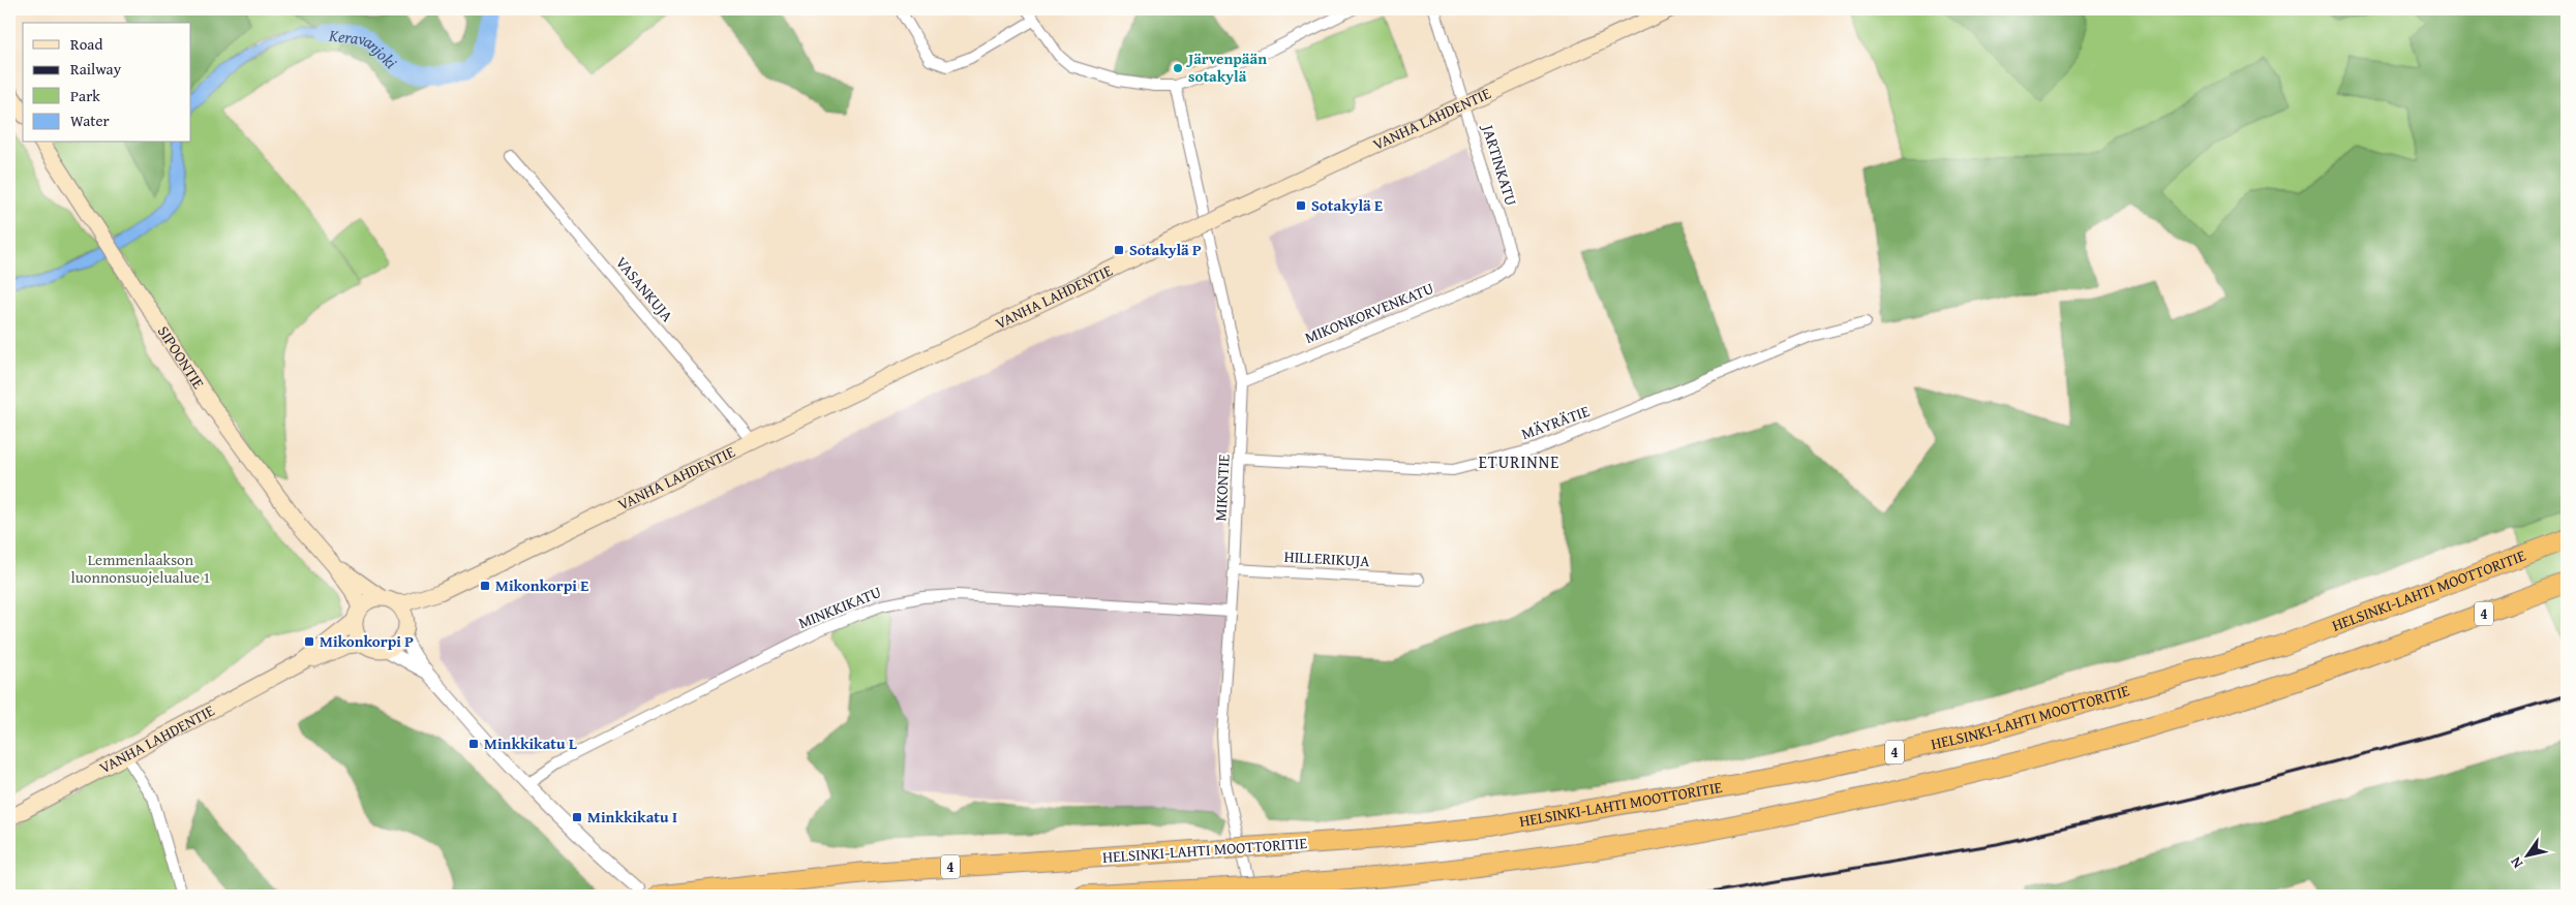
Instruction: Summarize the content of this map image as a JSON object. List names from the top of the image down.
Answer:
{
  "streets": {
    "highway": ["HELSINKI-LAHTI MOOTTORITIE", "4"],
    "main road": ["VANHA LAHDENTIE", "SIPOONTIE"],
    "street": [
      "JARTINKATU",
      "VASANKUJA",
      "MIKONKORVENKATU",
      "MÄYRÄTIE",
      "MIKONTIE",
      "HILLERIKUJA",
      "MINKKIKATU"
    ]
  },
  "crossings": [
    ["VANHA LAHDENTIE", "JARTINKATU"],
    ["VANHA LAHDENTIE", "VASANKUJA"],
    ["VANHA LAHDENTIE", "SIPOONTIE"],
    ["JARTINKATU", "MIKONKORVENKATU"],
    ["MIKONKORVENKATU", "MIKONTIE"],
    ["MÄYRÄTIE", "MIKONTIE"],
    ["MIKONTIE", "HILLERIKUJA"],
    ["MIKONTIE", "MINKKIKATU"]
  ],
  "districts": ["ETURINNE"],
  "water": ["Keravanjoki"],
  "parks": ["Lemmenlaakson luonnonsuojelualue 1"],
  "places": {
    "other": ["Järvenpään sotakylä"],
    "transit": [
      "Sotakylä E",
      "Sotakylä P",
      "Mikonkorpi E",
      "Mikonkorpi P",
      "Minkkikatu L",
      "Minkkikatu I"
    ]
  },
  "legend": [
    "Road",
    "Railway",
    "Park",
    "Water"
  ],
  "north": "bottom left"
}
